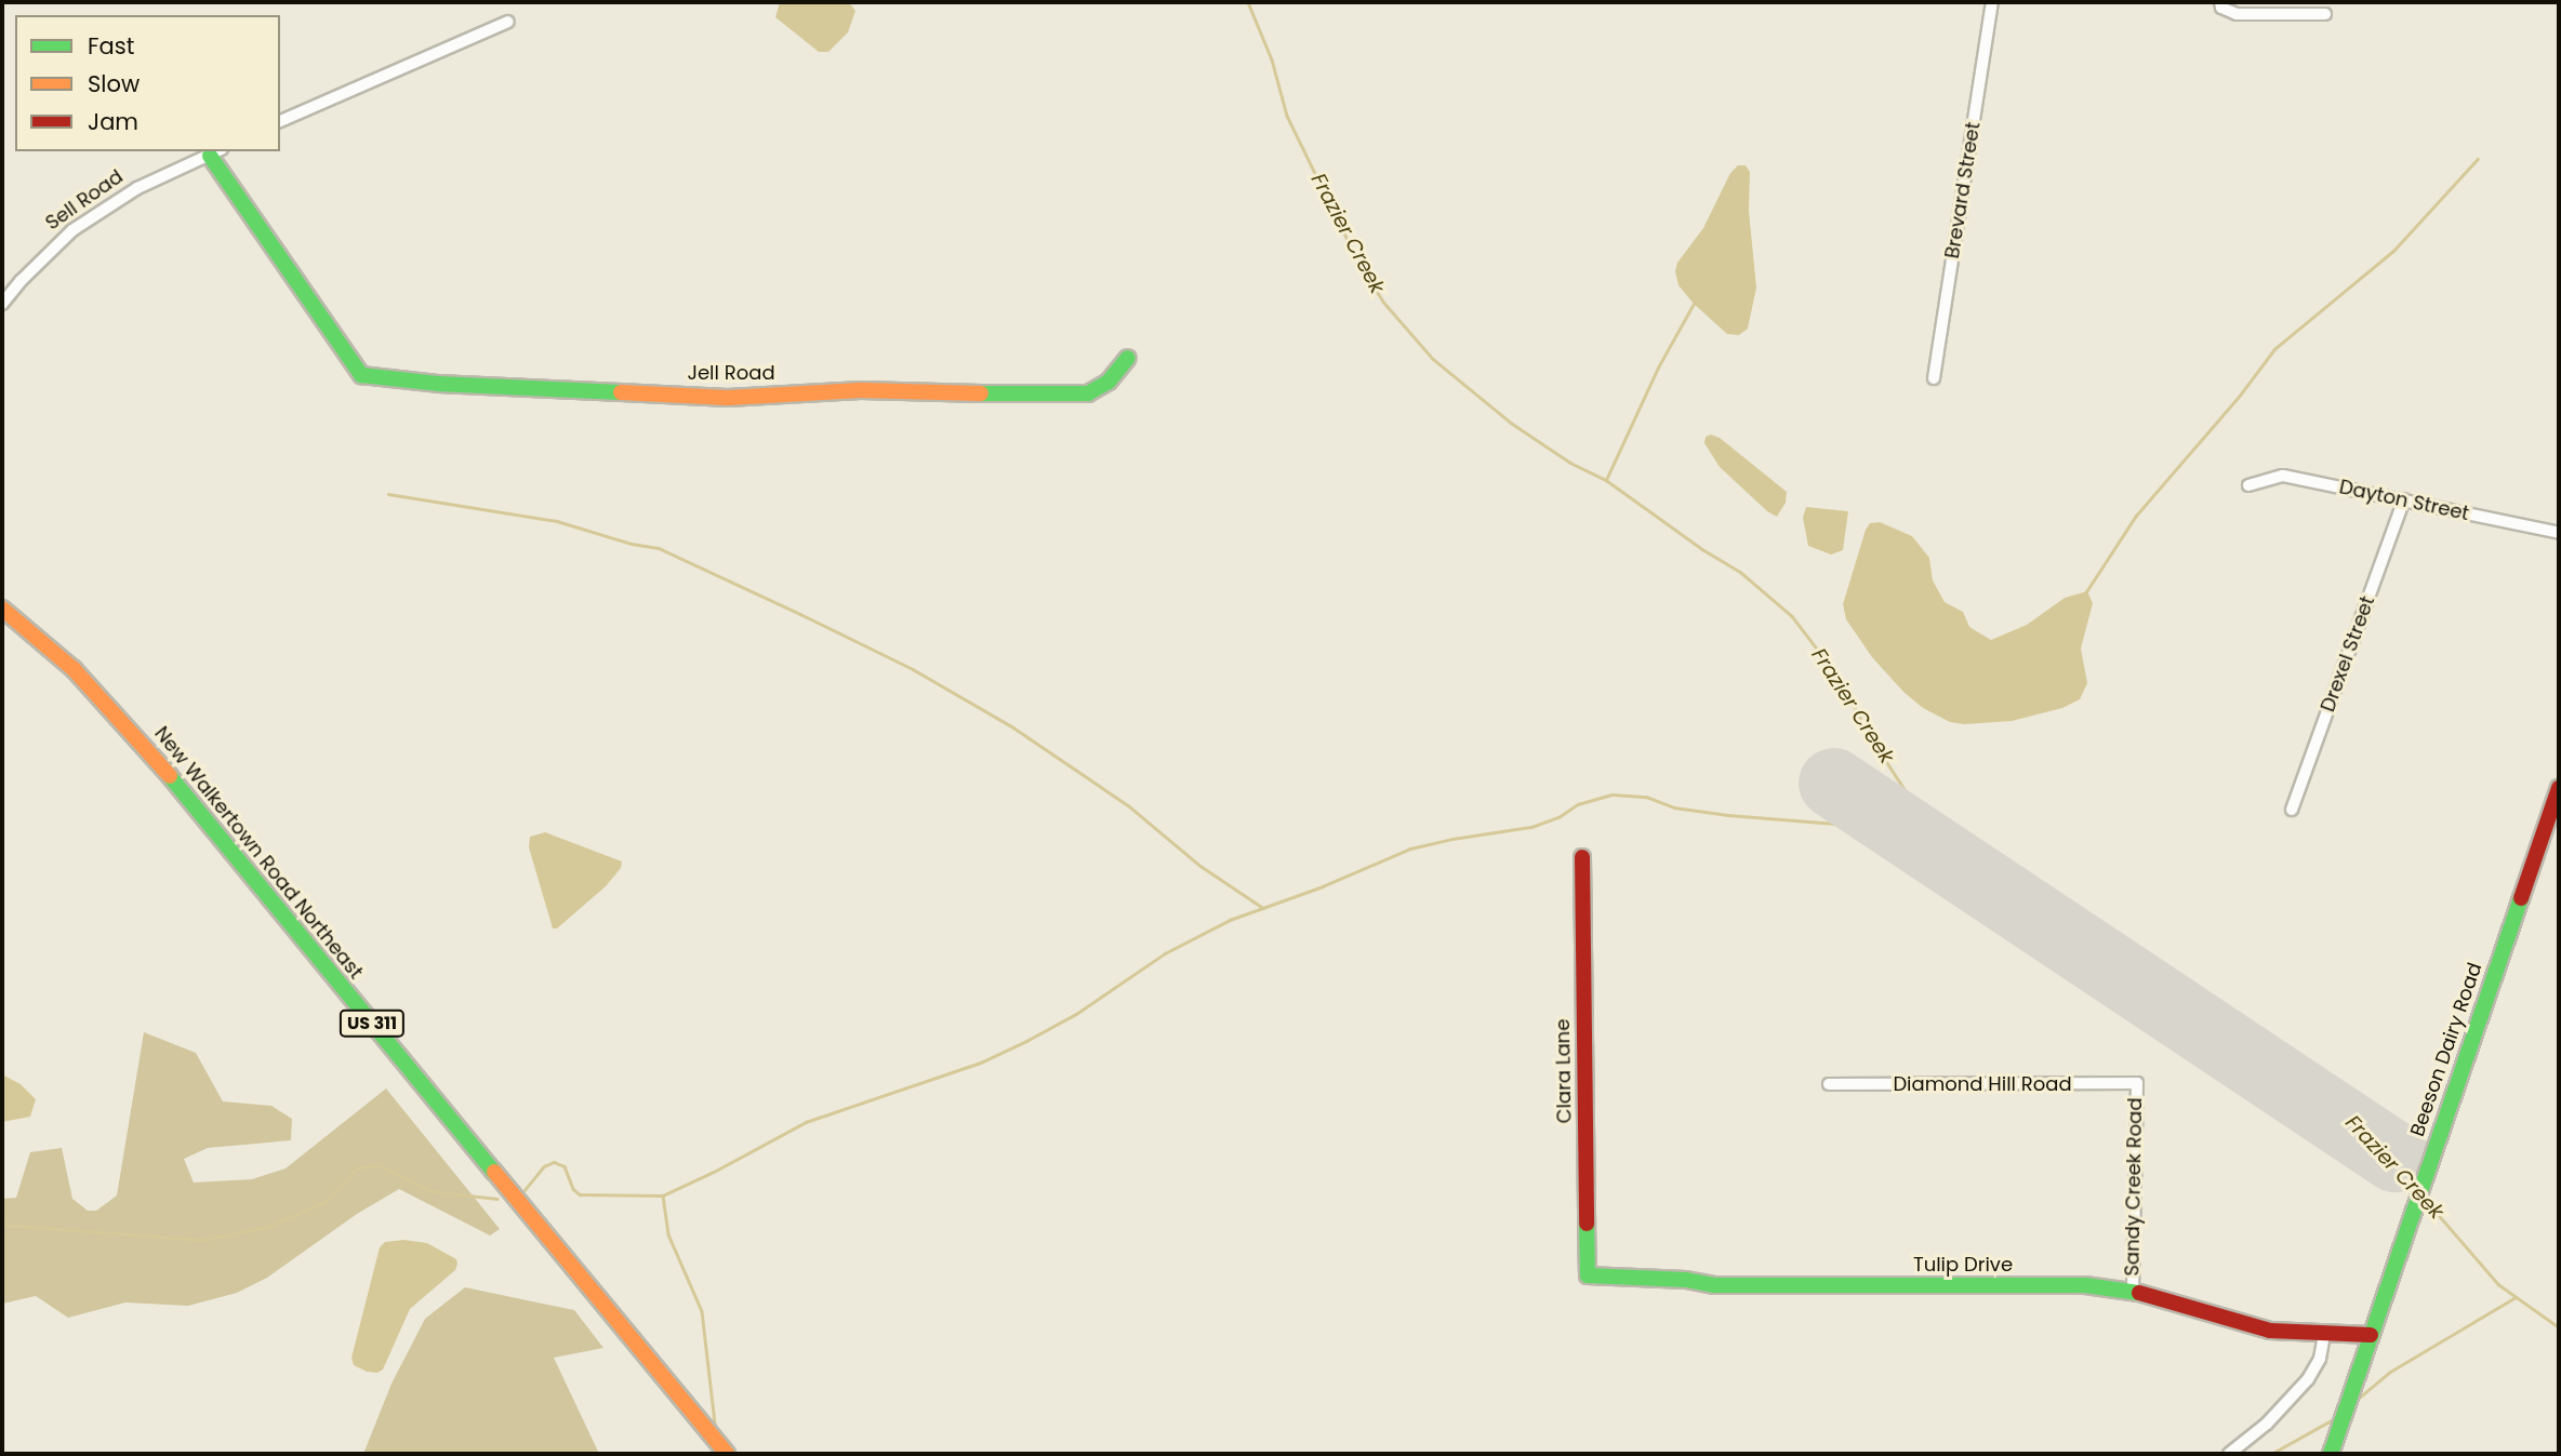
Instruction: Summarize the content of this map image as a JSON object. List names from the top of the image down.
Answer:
{
  "streets": {
    "street": [
      "Brevard Street",
      "Sell Road",
      "Jell Road",
      "Dayton Street",
      "Drexel Street",
      "New Walkertown Road Northeast",
      "US 311",
      "Beeson Dairy Road",
      "Clara Lane",
      "Diamond Hill Road",
      "Sandy Creek Road",
      "Tulip Drive"
    ]
  },
  "crossings": [
    ["Sell Road", "Jell Road"],
    ["Dayton Street", "Drexel Street"],
    ["Beeson Dairy Road", "Tulip Drive"],
    ["Clara Lane", "Tulip Drive"],
    ["Diamond Hill Road", "Sandy Creek Road"],
    ["Sandy Creek Road", "Tulip Drive"]
  ],
  "water": ["Frazier Creek"],
  "legend": ["Fast", "Slow", "Jam"]
}
